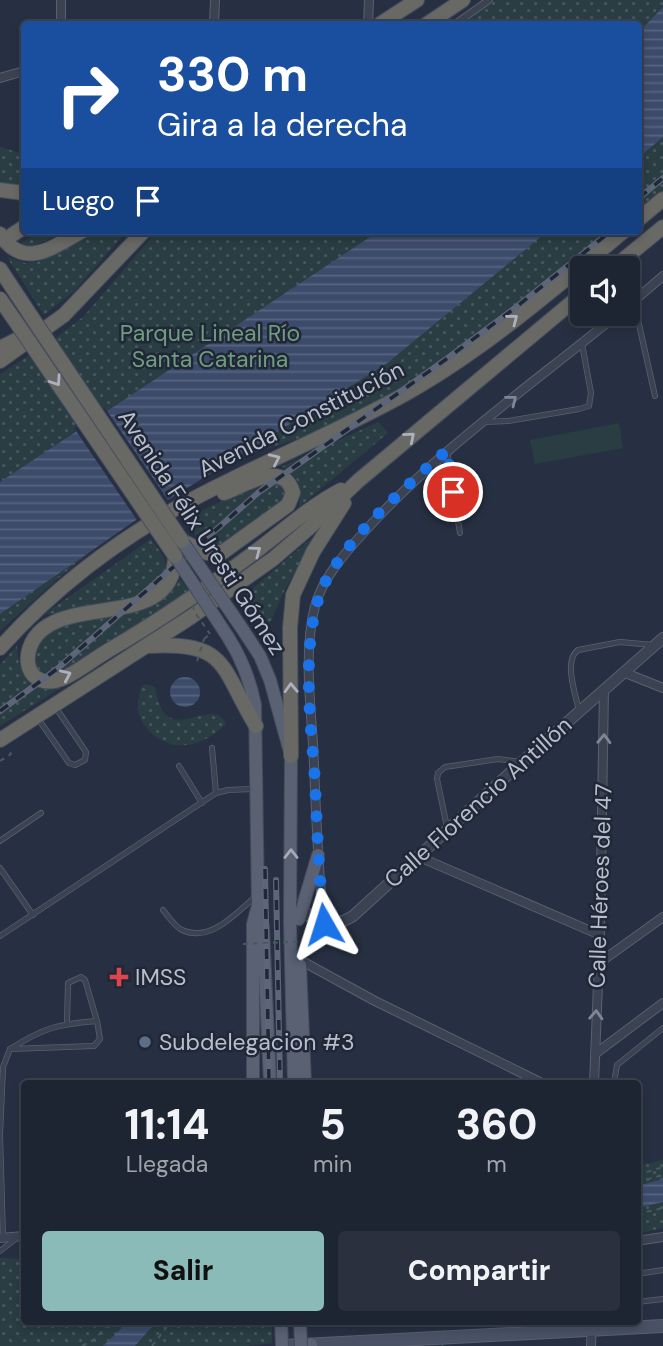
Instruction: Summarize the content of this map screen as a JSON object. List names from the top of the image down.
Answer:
{
  "streets": {
    "highway": ["Avenida Constitución", "Avenida Félix Uresti Gómez"],
    "street": ["Calle Florencio Antillón", "Calle Héroes del 47"]
  },
  "crossings": [
    ["Calle Florencio Antillón", "Calle Héroes del 47"]
  ],
  "one_way": ["Calle Héroes del 47"],
  "parks": ["Parque Lineal Río Santa Catarina"],
  "places": {
    "health": ["IMSS"],
    "other": ["Subdelegacion #3"]
  },
  "page": {
    "turn": ["330 m", "Gira a la derecha"],
    "then": "Luego",
    "eta": [
      "11:14",
      "Llegada",
      "5",
      "min",
      "360",
      "m"
    ],
    "buttons": ["Salir", "Compartir"]
  }
}
